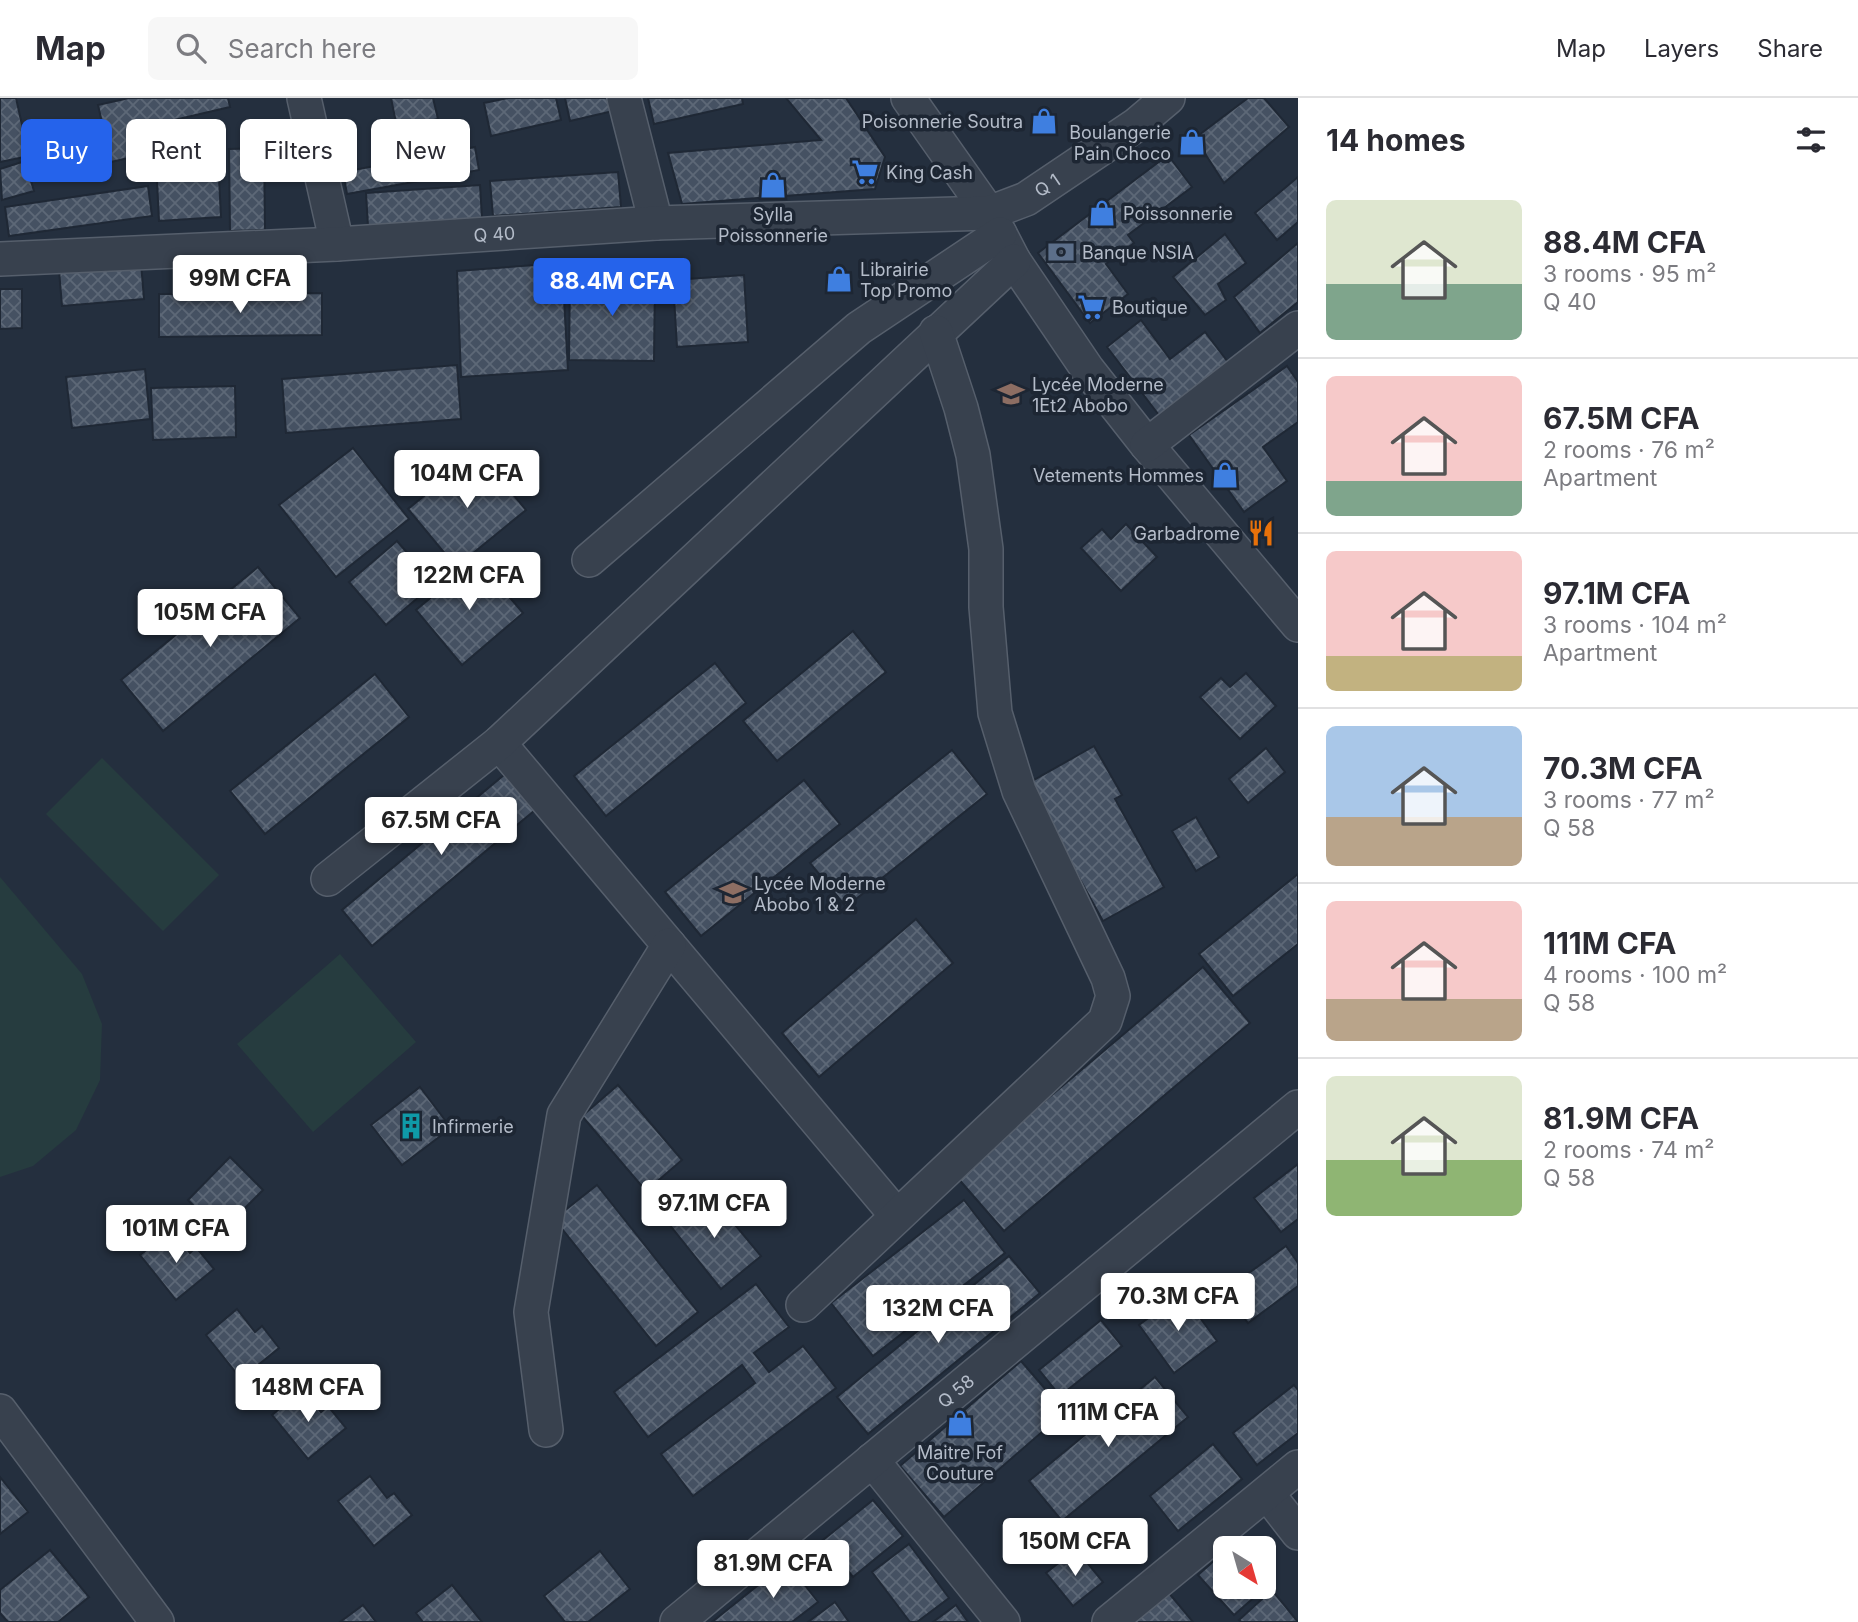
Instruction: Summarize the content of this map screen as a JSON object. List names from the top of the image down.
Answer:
{
  "streets": {
    "street": ["Q 1", "Q 40", "Q 58"]
  },
  "crossings": [
    ["Q 1", "Q 40"]
  ],
  "places": {
    "shop": [
      "Poisonnerie Soutra",
      "Boulangerie Pain Choco",
      "Sylla Poissonnerie",
      "Poissonnerie",
      "Librairie Top Promo",
      "Vetements Hommes",
      "Maitre Fof Couture"
    ],
    "supermarket": ["King Cash", "Boutique"],
    "bank": ["Banque NSIA"],
    "school or university": ["Lycée Moderne 1Et2 Abobo", "Lycée Moderne Abobo 1 & 2"],
    "restaurant": ["Garbadrome"],
    "building": ["Infirmerie"]
  },
  "north": "bottom right",
  "page": {
    "header": "Map",
    "search": "Search here",
    "nav": ["Map", "Layers", "Share"],
    "heading": "14 homes",
    "chip": [
      "Buy",
      "Rent",
      "Filters",
      "New"
    ],
    "list": [
      {
        "name": "88.4M CFA",
        "note": "3 rooms · 95 m² · Q 40"
      },
      {
        "name": "67.5M CFA",
        "note": "2 rooms · 76 m² · Apartment"
      },
      {
        "name": "97.1M CFA",
        "note": "3 rooms · 104 m² · Apartment"
      },
      {
        "name": "70.3M CFA",
        "note": "3 rooms · 77 m² · Q 58"
      },
      {
        "name": "111M CFA",
        "note": "4 rooms · 100 m² · Q 58"
      },
      {
        "name": "81.9M CFA",
        "note": "2 rooms · 74 m² · Q 58"
      }
    ],
    "price": [
      "99M CFA",
      "88.4M CFA",
      "104M CFA",
      "122M CFA",
      "105M CFA",
      "67.5M CFA",
      "97.1M CFA",
      "101M CFA",
      "70.3M CFA",
      "132M CFA",
      "148M CFA",
      "111M CFA",
      "150M CFA",
      "81.9M CFA"
    ]
  }
}
